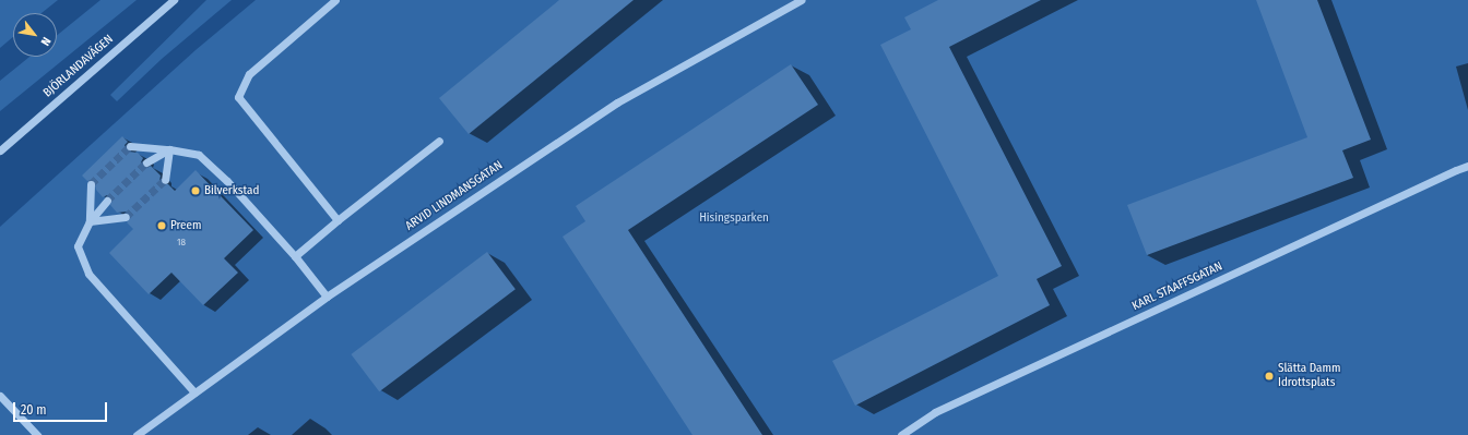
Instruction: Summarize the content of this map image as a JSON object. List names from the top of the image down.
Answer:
{
  "streets": {
    "street": ["BJÖRLANDAVÄGEN", "ARVID LINDMANSGATAN", "KARL STAAFFSGATAN"]
  },
  "parks": ["Hisingsparken"],
  "places": ["Bilverkstad", "Preem", "Slätta Damm Idrottsplats"],
  "house_numbers": ["18"],
  "scale_bar": "20 m",
  "north": "bottom right"
}
